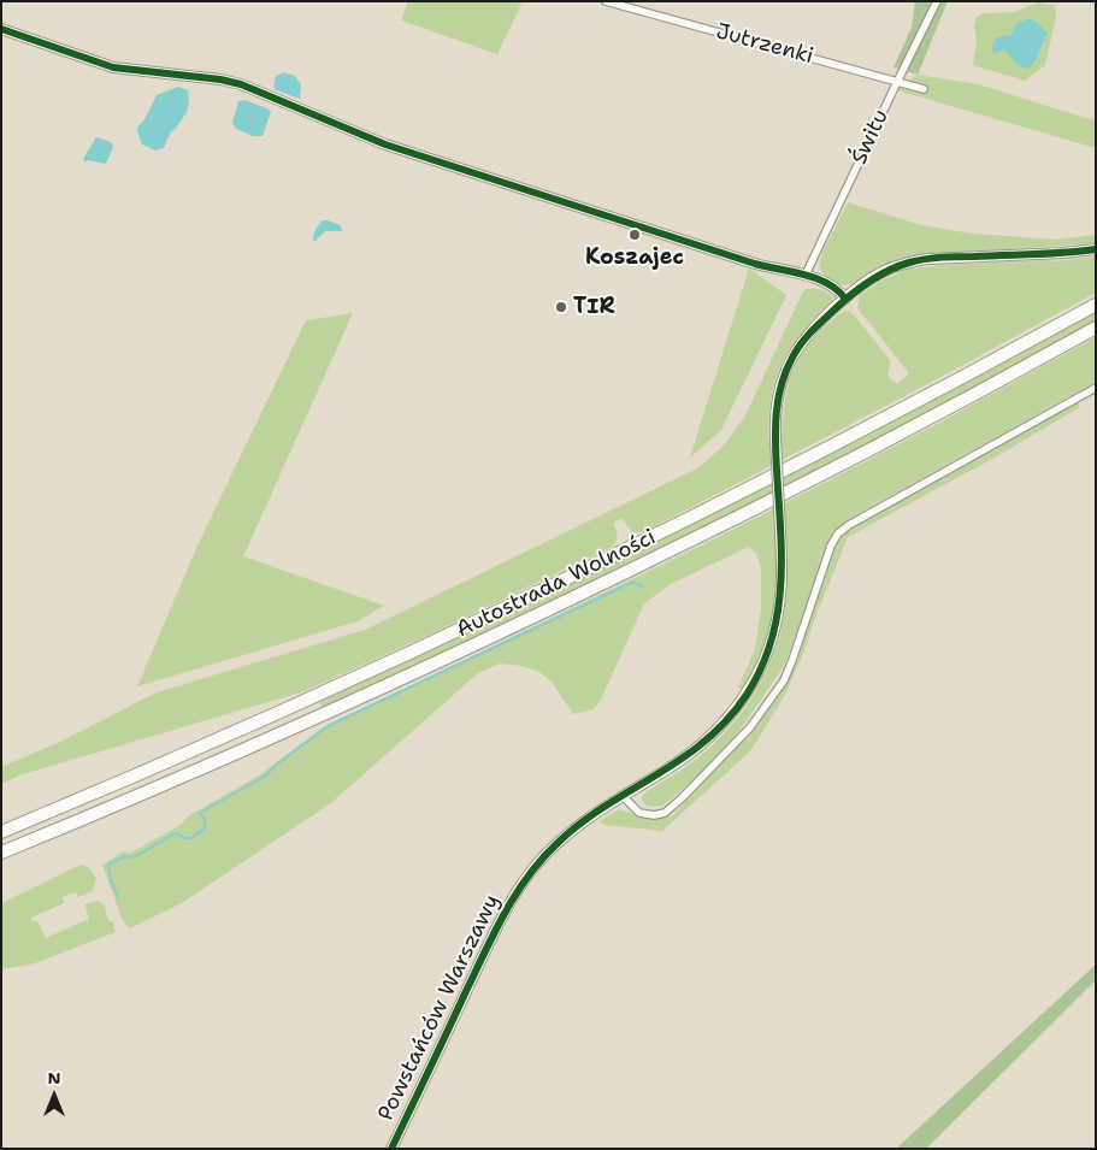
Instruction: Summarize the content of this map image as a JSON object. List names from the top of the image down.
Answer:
{
  "streets": {
    "highway": ["Autostrada Wolności"],
    "street": ["Jutrzenki", "Świtu", "Powstańców Warszawy"]
  },
  "crossings": [
    ["Jutrzenki", "Świtu"]
  ],
  "places": ["Koszajec", "TIR"],
  "north": "top"
}
